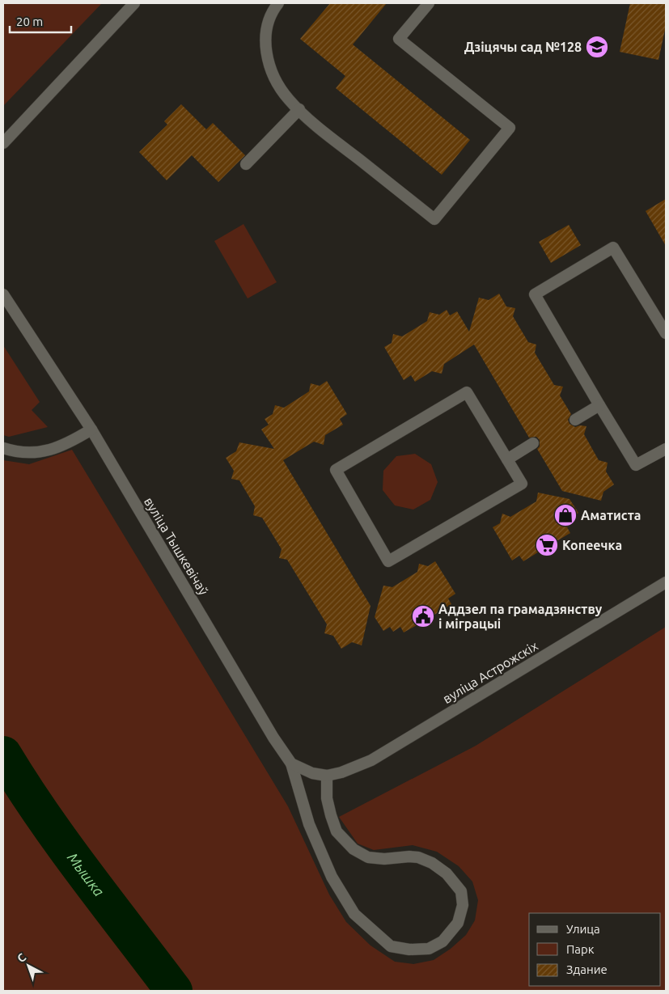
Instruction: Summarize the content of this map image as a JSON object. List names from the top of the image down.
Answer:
{
  "streets": {
    "street": ["вуліца Тышкевічаў", "вуліца Астрожскіх"]
  },
  "water": ["Мышка"],
  "places": {
    "school or university": ["Дзіцячы сад №128"],
    "shop": ["Аматиста"],
    "supermarket": ["Копеечка"],
    "public building": ["Аддзел па грамадзянству і міграцыі"]
  },
  "legend": ["Улица", "Парк", "Здание"],
  "scale_bar": "20 m",
  "north": "top left"
}
